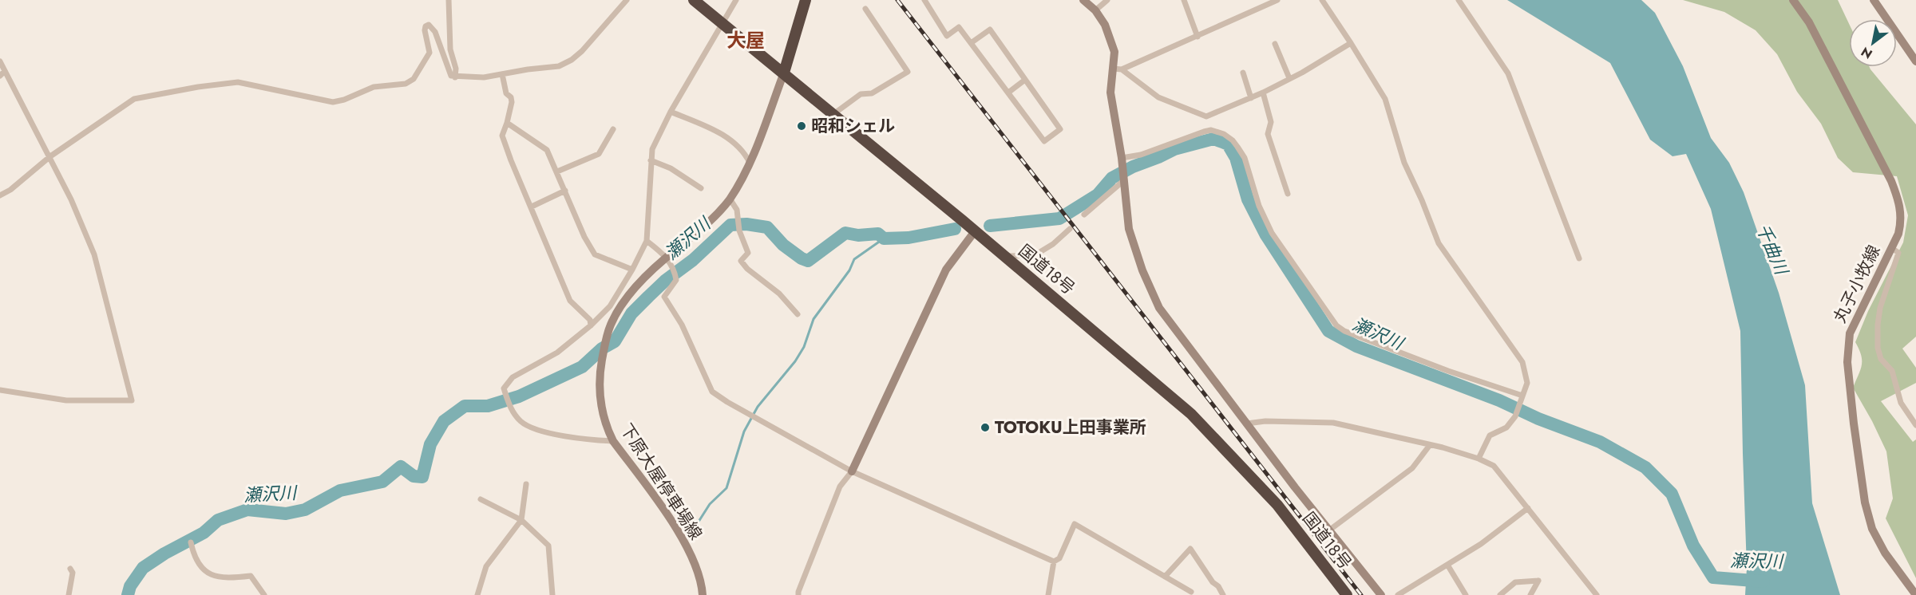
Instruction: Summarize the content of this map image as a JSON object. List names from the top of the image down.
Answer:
{
  "streets": {
    "highway": ["国道18号"],
    "street": ["丸子小牧線", "下原大屋停車場線"]
  },
  "crossings": [
    ["国道18号", "下原大屋停車場線"]
  ],
  "districts": ["大屋"],
  "water": ["瀬沢川", "千曲川"],
  "places": ["昭和シェル", "TOTOKU上田事業所"],
  "north": "bottom left"
}
